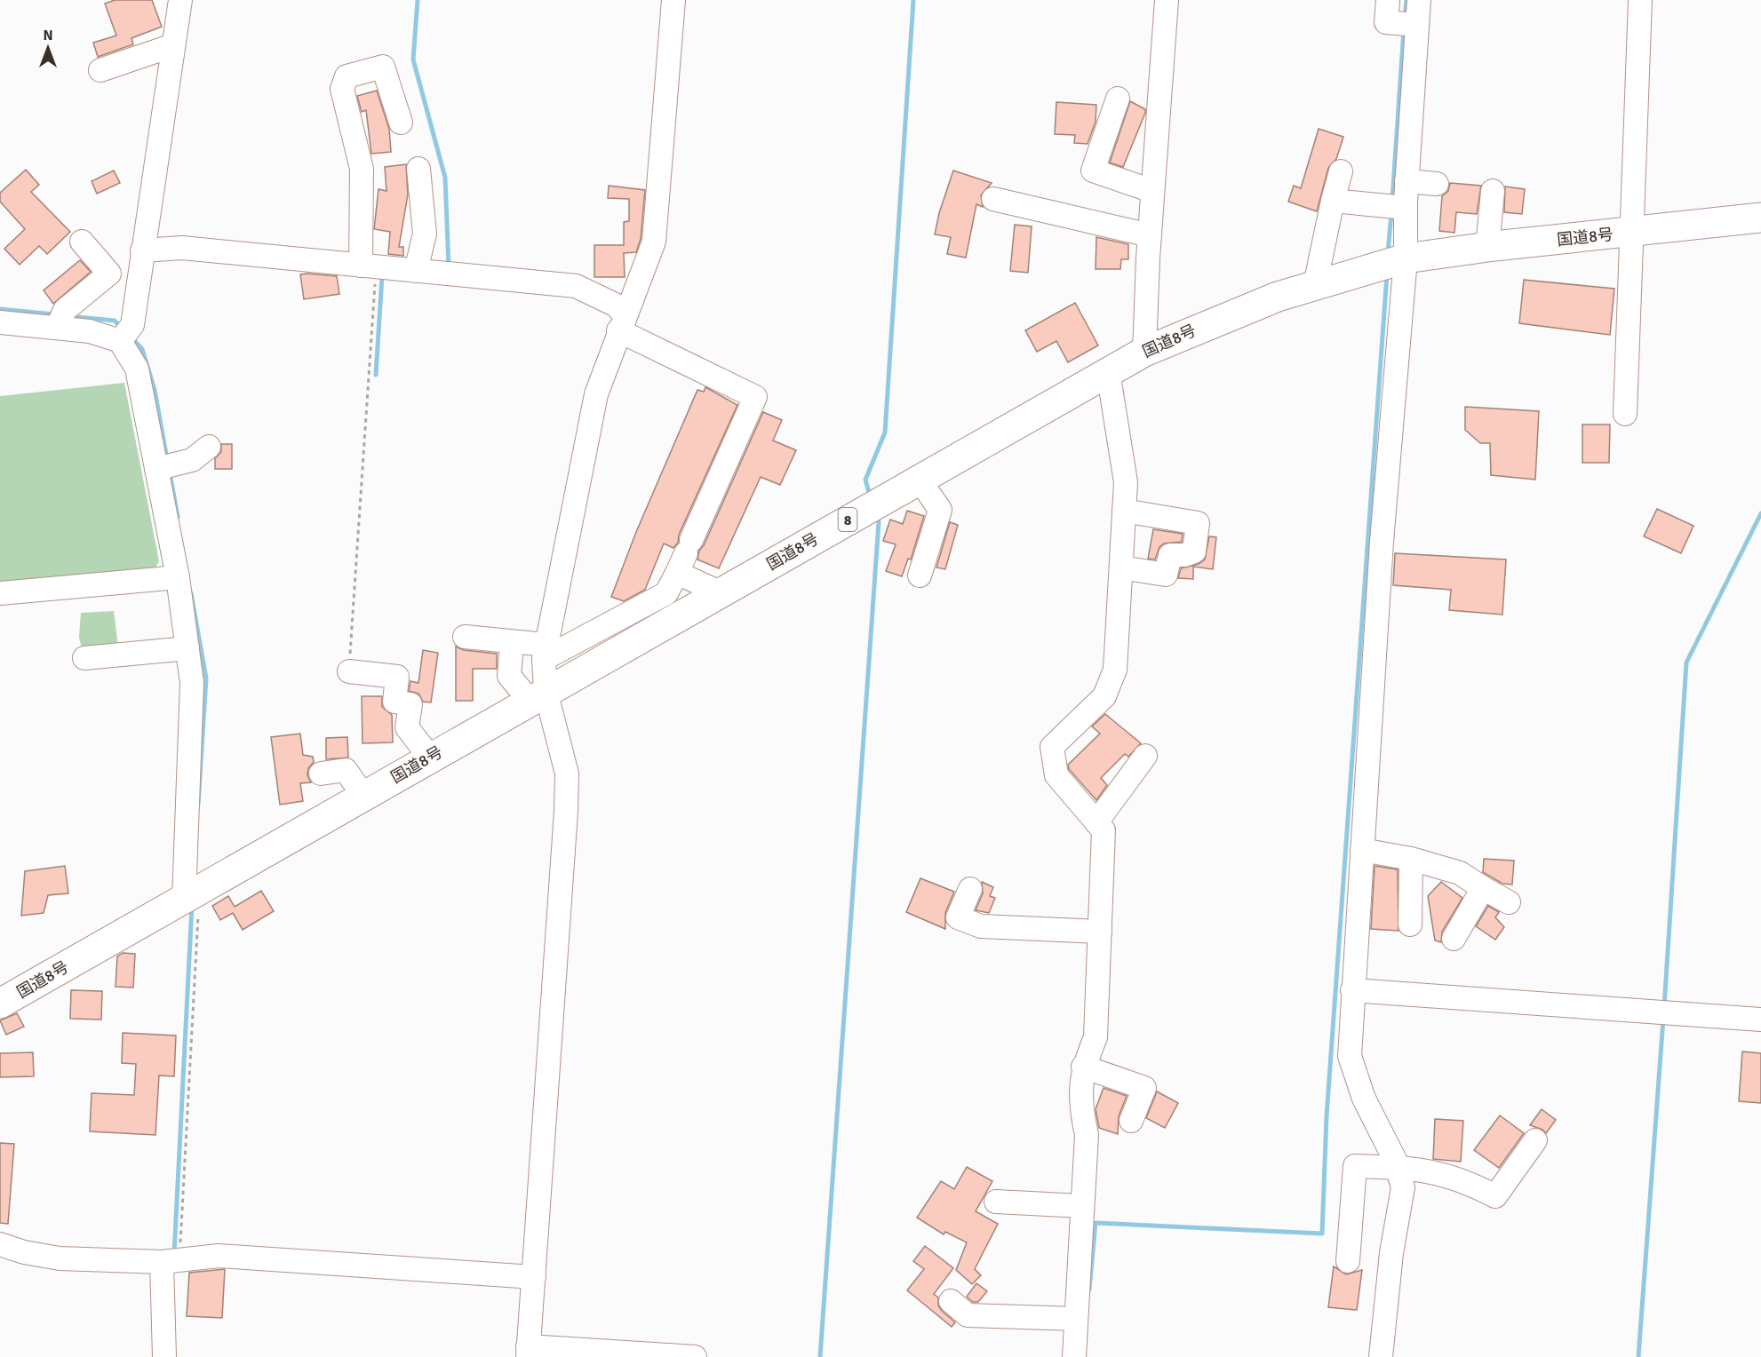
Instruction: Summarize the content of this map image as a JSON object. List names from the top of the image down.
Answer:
{
  "streets": {
    "highway": ["国道8号", "8"]
  },
  "north": "top"
}
